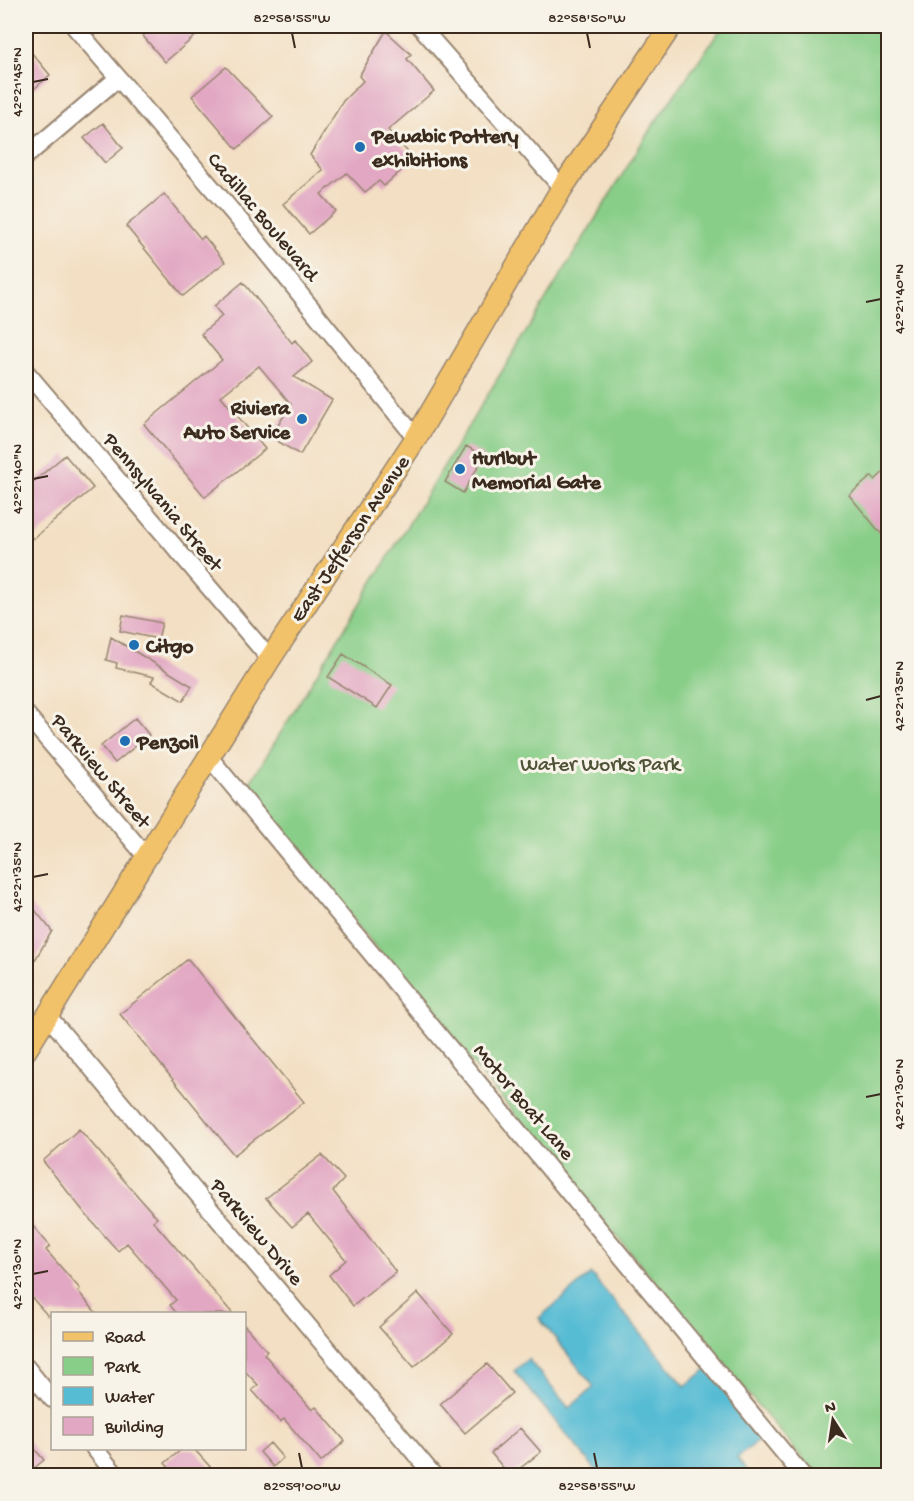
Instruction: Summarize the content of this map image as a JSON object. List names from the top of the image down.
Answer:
{
  "streets": {
    "main road": ["East Jefferson Avenue"],
    "street": [
      "Cadillac Boulevard",
      "Pennsylvania Street",
      "Parkview Street",
      "Motor Boat Lane",
      "Parkview Drive"
    ]
  },
  "crossings": [
    ["Cadillac Boulevard", "East Jefferson Avenue"],
    ["Pennsylvania Street", "East Jefferson Avenue"],
    ["East Jefferson Avenue", "Parkview Street"],
    ["East Jefferson Avenue", "Motor Boat Lane"],
    ["East Jefferson Avenue", "Parkview Drive"]
  ],
  "parks": ["Water Works Park"],
  "places": [
    "Pewabic Pottery exhibitions",
    "Riviera Auto Service",
    "Hurlbut Memorial Gate",
    "Citgo",
    "Penzoil"
  ],
  "legend": [
    "Road",
    "Park",
    "Water",
    "Building"
  ],
  "north": "top",
  "coordinates": [
    "82°58'55\"W",
    "82°58'50\"W",
    "42°21'45\"N",
    "42°21'40\"N",
    "42°21'35\"N",
    "42°21'30\"N",
    "82°59'00\"W"
  ]
}
